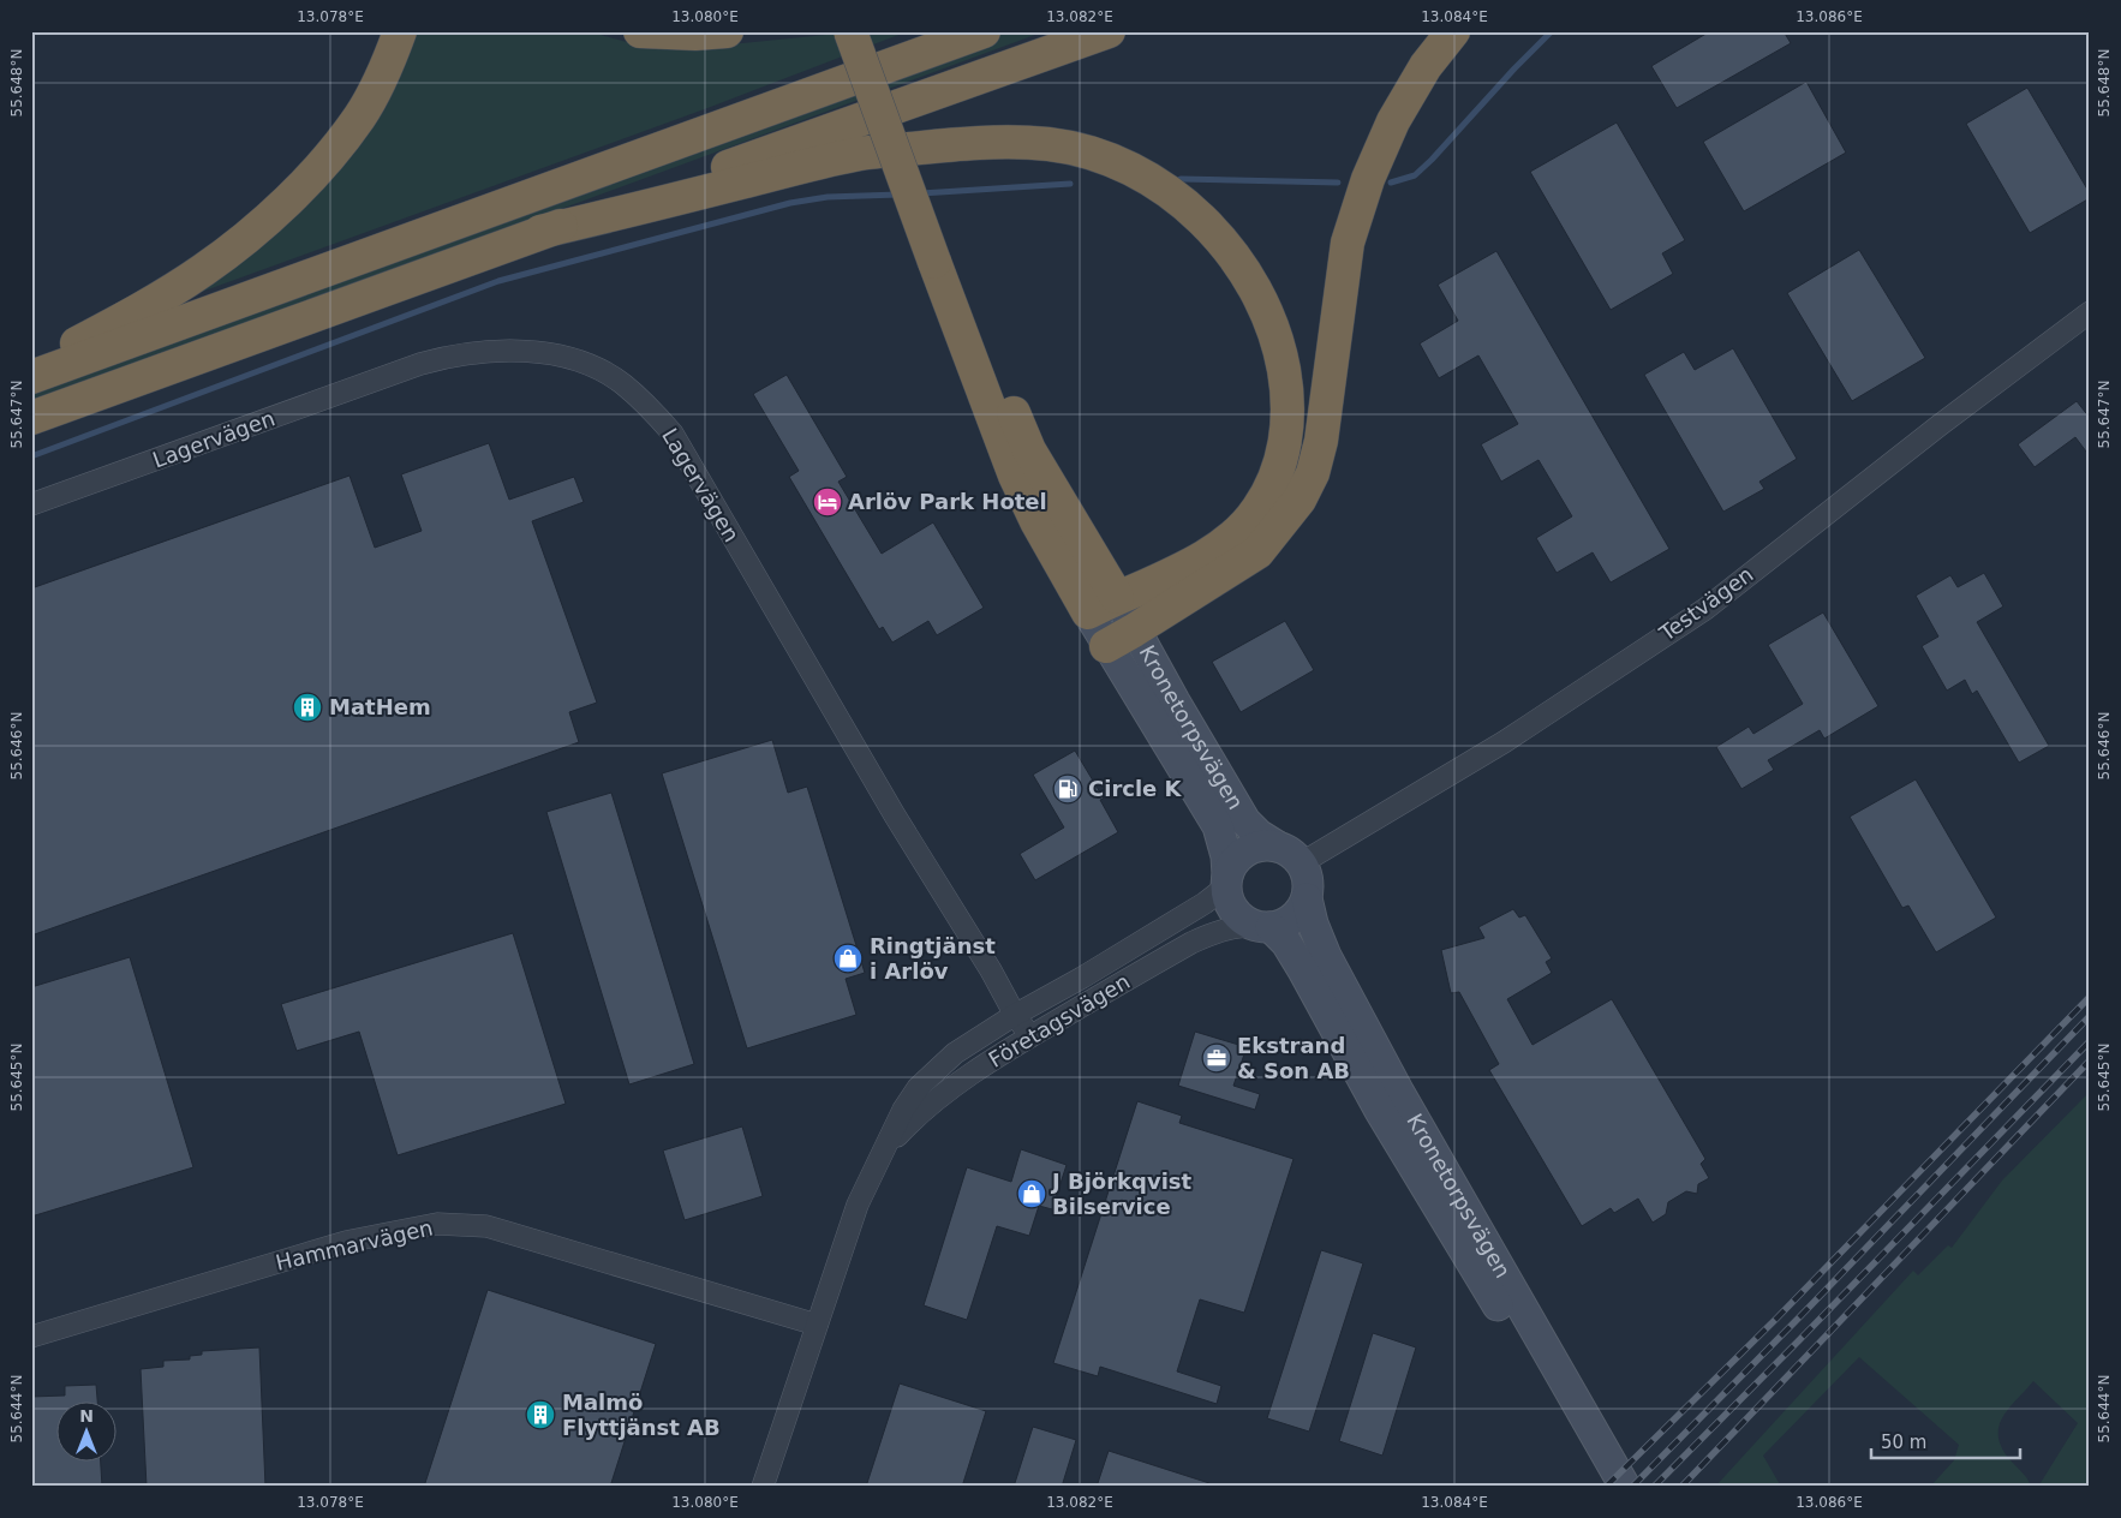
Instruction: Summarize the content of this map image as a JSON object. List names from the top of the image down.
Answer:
{
  "streets": {
    "main road": ["Kronetorpsvägen"],
    "street": [
      "Lagervägen",
      "Testvägen",
      "Företagsvägen",
      "Hammarvägen"
    ]
  },
  "crossings": [
    ["Lagervägen", "Företagsvägen"],
    ["Testvägen", "Kronetorpsvägen"],
    ["Testvägen", "Företagsvägen"],
    ["Kronetorpsvägen", "Företagsvägen"],
    ["Företagsvägen", "Hammarvägen"]
  ],
  "places": {
    "hotel": ["Arlöv Park Hotel"],
    "building": ["MatHem", "Malmö Flyttjänst AB"],
    "fuel station": ["Circle K"],
    "shop": ["Ringtjänst i Arlöv", "J Björkqvist Bilservice"],
    "office": ["Ekstrand & Son AB"]
  },
  "scale_bar": "50 m",
  "north": "top",
  "coordinates": [
    "13.078°E",
    "13.080°E",
    "13.082°E",
    "13.084°E",
    "13.086°E",
    "55.648°N",
    "55.647°N",
    "55.646°N",
    "55.645°N",
    "55.644°N"
  ]
}
